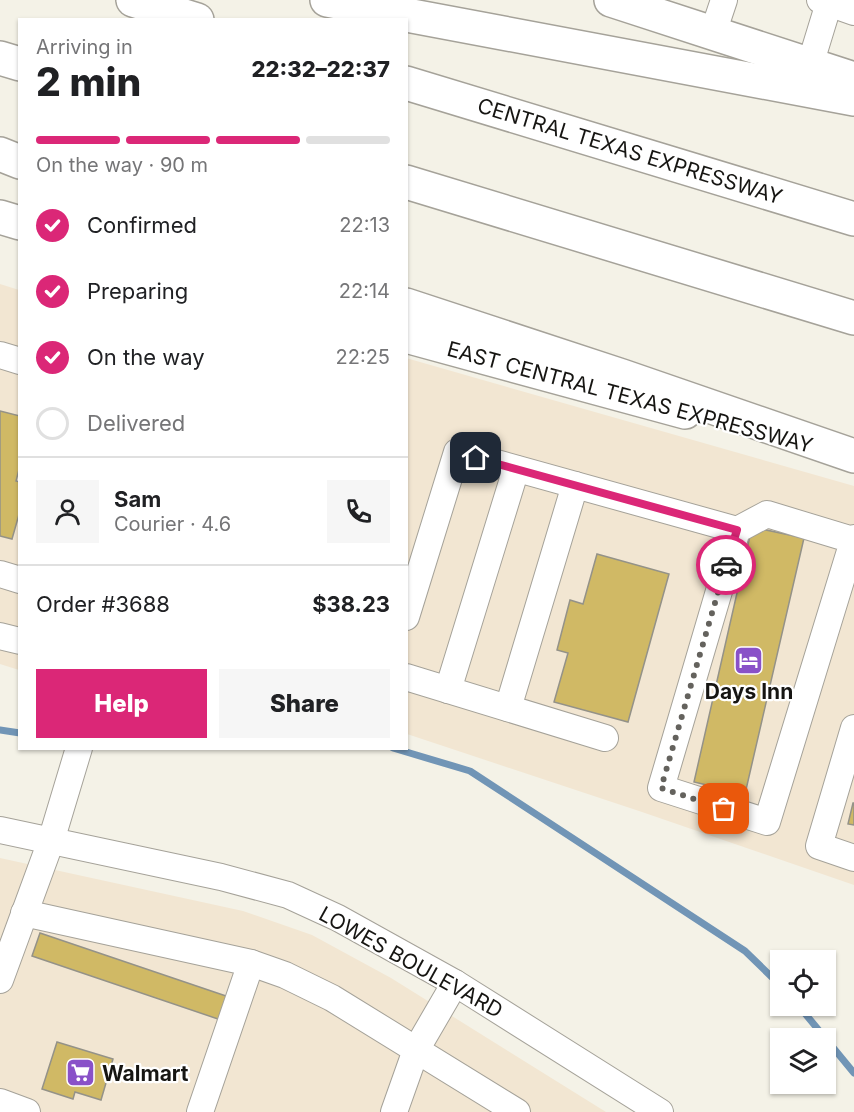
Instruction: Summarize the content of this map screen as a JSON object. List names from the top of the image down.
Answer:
{
  "streets": {
    "main road": ["CENTRAL TEXAS EXPRESSWAY", "EAST CENTRAL TEXAS EXPRESSWAY"],
    "street": ["LOWES BOULEVARD"]
  },
  "places": {
    "hotel": ["Days Inn"],
    "supermarket": ["Walmart"]
  },
  "page": {
    "heading": ["2 min", "Arriving in", "22:32–22:37"],
    "panel": [
      "Sam",
      "Courier · 4.6",
      "Order #3688",
      "$38.23"
    ],
    "bar": "On the way · 90 m",
    "list": [
      ["Confirmed", "22:13"],
      ["Preparing", "22:14"],
      ["On the way", "22:25"],
      "Delivered"
    ],
    "buttons": ["Help", "Share"]
  }
}
